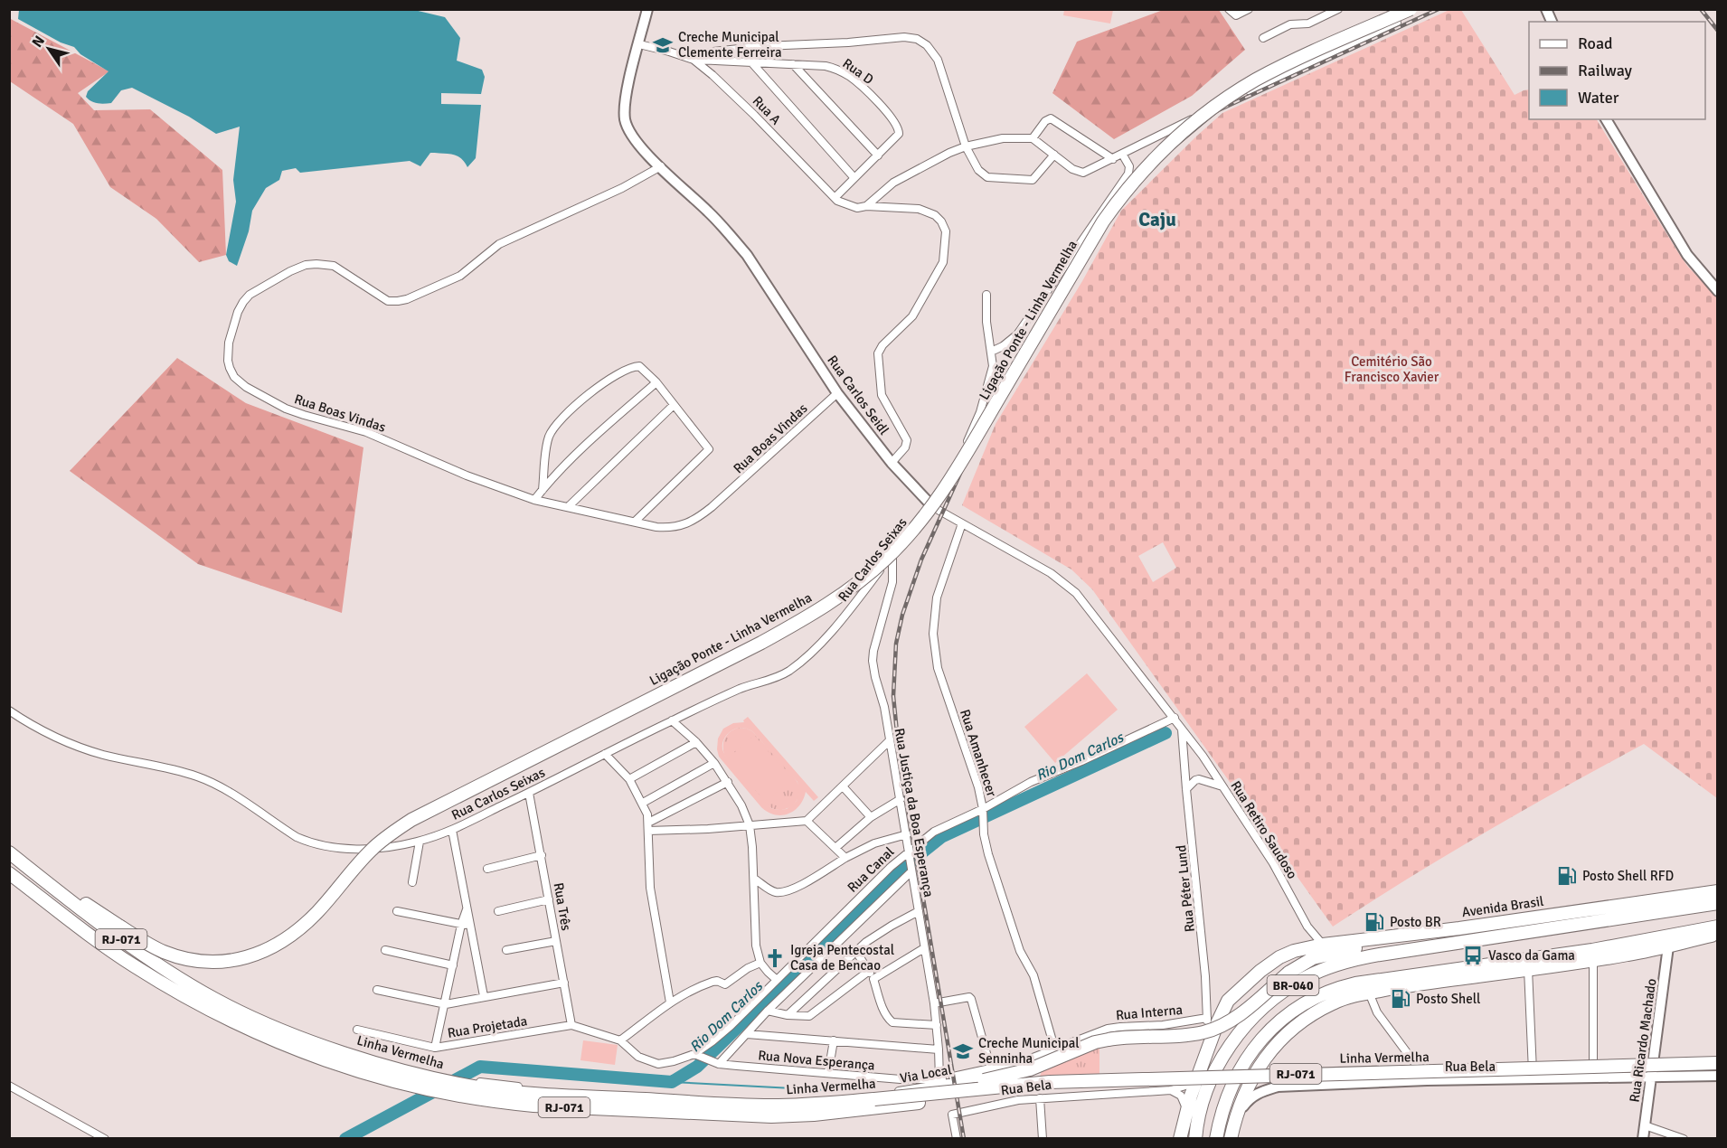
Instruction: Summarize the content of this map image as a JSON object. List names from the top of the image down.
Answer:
{
  "streets": {
    "highway": [
      "Ligação Ponte - Linha Vermelha",
      "Avenida Brasil",
      "RJ-071",
      "BR-040",
      "Linha Vermelha"
    ],
    "street": [
      "Rua D",
      "Rua A",
      "Rua Carlos Seidl",
      "Rua Boas Vindas",
      "Rua Carlos Seixas",
      "Rua Amanhecer",
      "Rua Justiça da Boa Esperança",
      "Rua Retiro Saudoso",
      "Rua Canal",
      "Rua Péter Lund",
      "Rua Três",
      "Rua Interna",
      "Rua Projetada",
      "Rua Ricardo Machado",
      "Rua Nova Esperança",
      "Rua Bela",
      "Via Local"
    ]
  },
  "crossings": [
    ["Rua D", "Rua A"],
    ["Rua A", "Rua Carlos Seidl"],
    ["Ligação Ponte - Linha Vermelha", "Linha Vermelha"],
    ["Rua Carlos Seidl", "Rua Boas Vindas"],
    ["Rua Carlos Seidl", "Rua Carlos Seixas"],
    ["Rua Carlos Seidl", "Rua Amanhecer"],
    ["Rua Carlos Seidl", "Rua Retiro Saudoso"],
    ["Rua Carlos Seidl", "Rua Canal"],
    ["Rua Carlos Seidl", "Rua Péter Lund"],
    ["Rua Carlos Seixas", "Rua Justiça da Boa Esperança"],
    ["Rua Carlos Seixas", "Rua Três"],
    ["Rua Amanhecer", "Rua Canal"],
    ["Rua Amanhecer", "Rua Interna"],
    ["Rua Justiça da Boa Esperança", "Rua Canal"],
    ["Rua Justiça da Boa Esperança", "Rua Interna"],
    ["Rua Justiça da Boa Esperança", "Rua Nova Esperança"],
    ["Rua Retiro Saudoso", "Rua Péter Lund"],
    ["Rua Retiro Saudoso", "Avenida Brasil"],
    ["Rua Canal", "Rua Projetada"],
    ["Rua Canal", "Rua Nova Esperança"],
    ["Rua Péter Lund", "Avenida Brasil"],
    ["Rua Péter Lund", "Rua Interna"],
    ["Rua Péter Lund", "Via Local"],
    ["Rua Três", "Rua Projetada"],
    ["Avenida Brasil", "Rua Bela"],
    ["Rua Interna", "Rua Nova Esperança"],
    ["Rua Interna", "Via Local"],
    ["Rua Ricardo Machado", "Rua Bela"]
  ],
  "districts": ["Caju"],
  "water": ["Rio Dom Carlos"],
  "parks": ["Cemitério São Francisco Xavier"],
  "places": {
    "school or university": ["Creche Municipal Clemente Ferreira", "Creche Municipal Senninha"],
    "fuel station": ["Posto Shell RFD", "Posto BR", "Posto Shell"],
    "bus stop": ["Vasco da Gama"],
    "church": ["Igreja Pentecostal Casa de Bencao"]
  },
  "legend": ["Road", "Railway", "Water"],
  "north": "top left"
}
